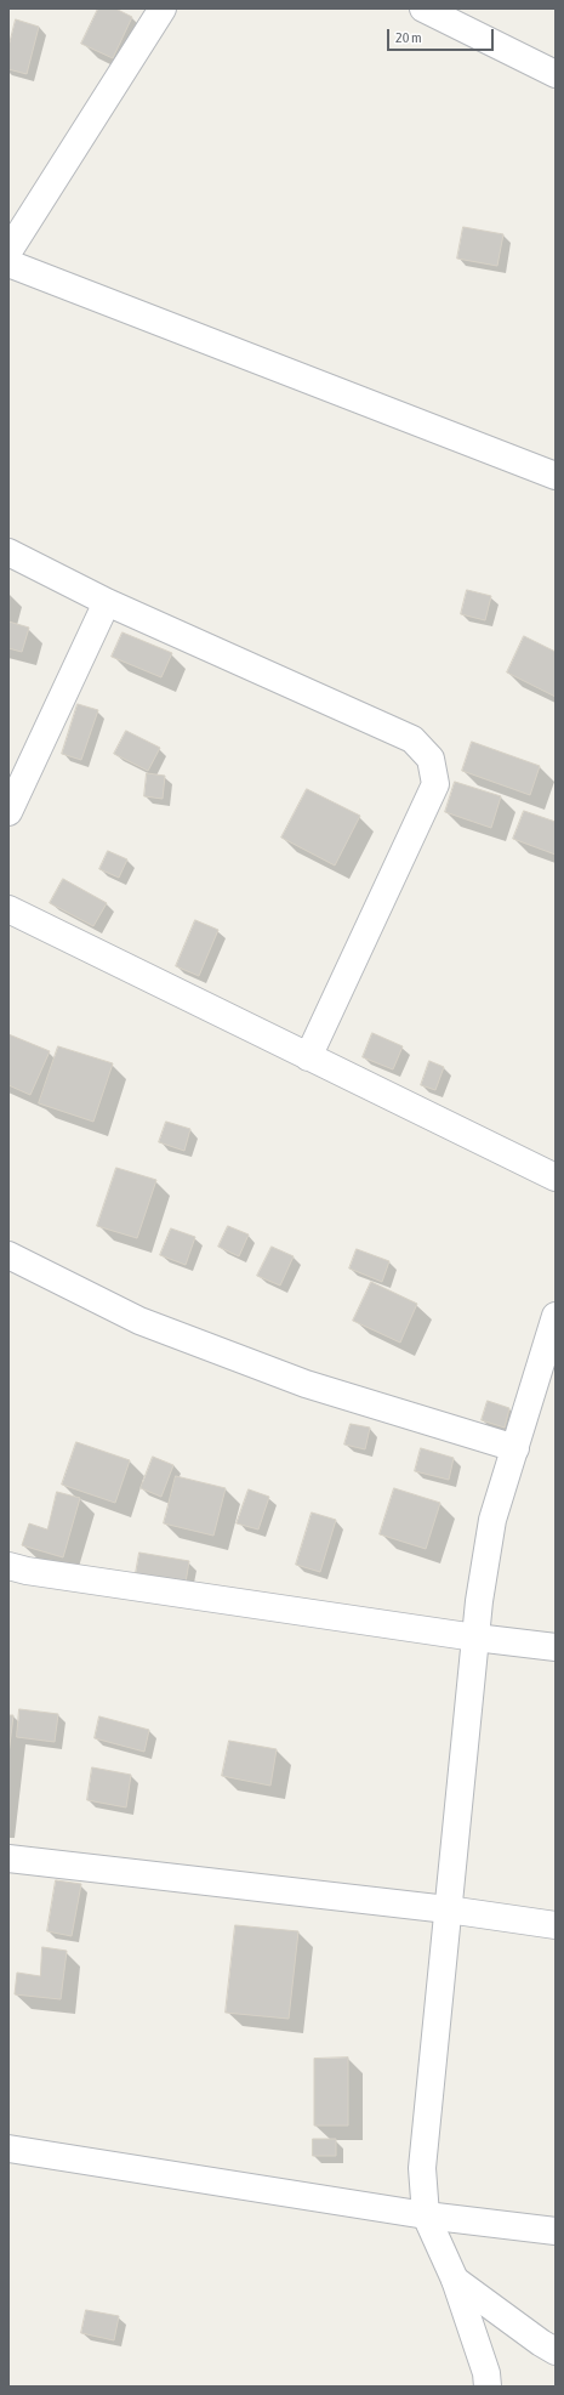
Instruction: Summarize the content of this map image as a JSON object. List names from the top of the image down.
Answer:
{
  "scale_bar": "20 m"
}
